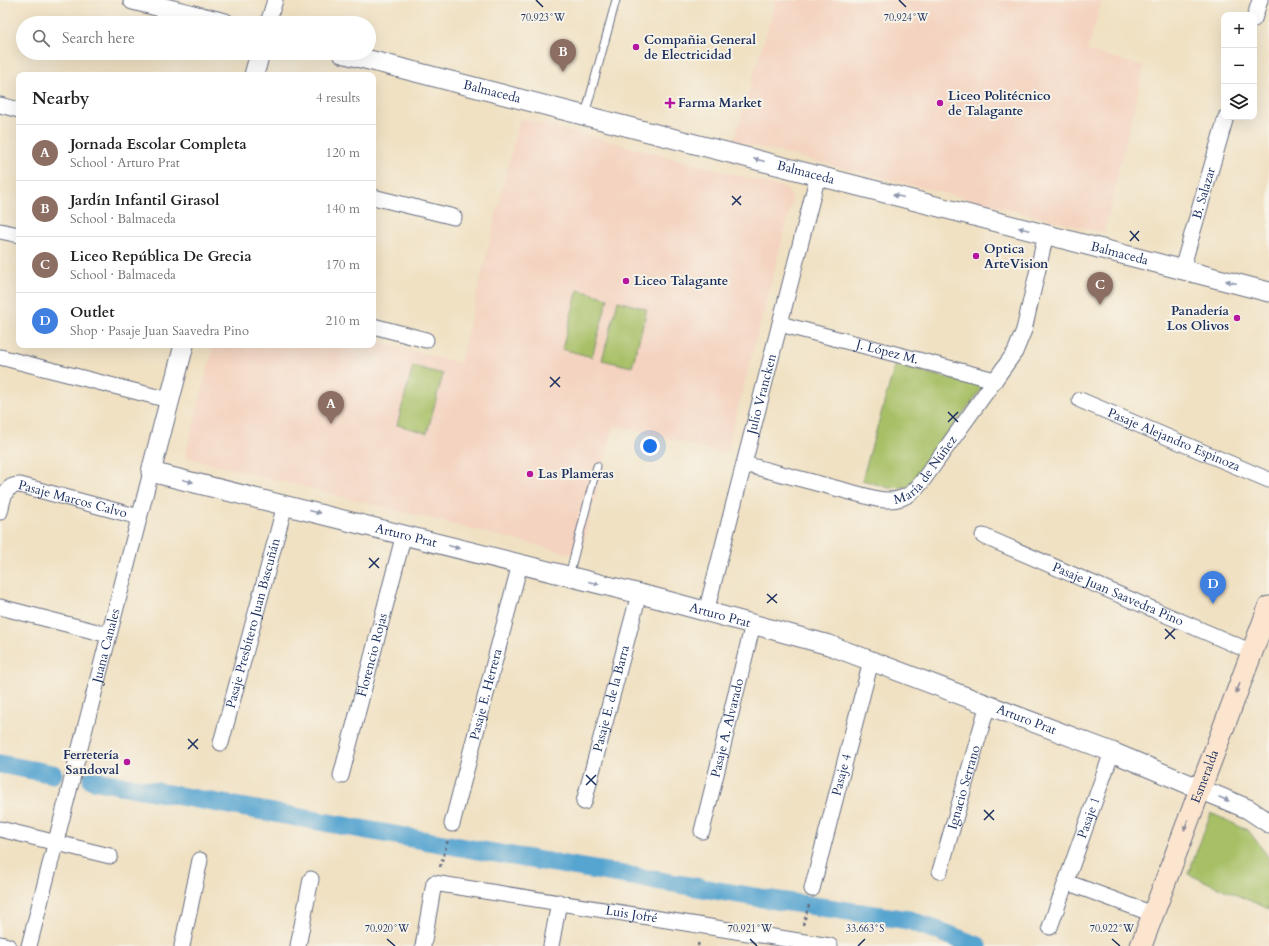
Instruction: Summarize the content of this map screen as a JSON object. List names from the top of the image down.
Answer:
{
  "streets": {
    "main road": ["Esmeralda"],
    "street": [
      "Balmaceda",
      "B. Salazar",
      "J. López M.",
      "Julio Vrancken",
      "Pasaje Alejandro Espinoza",
      "María de Núñez",
      "Pasaje Marcos Calvo",
      "Arturo Prat",
      "Pasaje Juan Saavedra Pino",
      "Pasaje Presbítero Juan Bascuñán",
      "Juana Canales",
      "Florencio Rojas",
      "Pasaje E. Herrera",
      "Pasaje E. de la Barra",
      "Pasaje A. Alvarado",
      "Pasaje 4",
      "Ignacio Serrano",
      "Pasaje 1",
      "Luis Jofré"
    ]
  },
  "crossings": [
    ["Balmaceda", "B. Salazar"],
    ["Balmaceda", "Julio Vrancken"],
    ["Balmaceda", "María de Núñez"],
    ["J. López M.", "Julio Vrancken"],
    ["J. López M.", "María de Núñez"],
    ["Julio Vrancken", "María de Núñez"],
    ["Julio Vrancken", "Arturo Prat"],
    ["Pasaje Marcos Calvo", "Juana Canales"],
    ["Arturo Prat", "Pasaje Presbítero Juan Bascuñán"],
    ["Arturo Prat", "Juana Canales"],
    ["Arturo Prat", "Florencio Rojas"],
    ["Arturo Prat", "Pasaje E. Herrera"],
    ["Arturo Prat", "Pasaje E. de la Barra"],
    ["Arturo Prat", "Pasaje A. Alvarado"],
    ["Arturo Prat", "Pasaje 4"],
    ["Arturo Prat", "Esmeralda"],
    ["Arturo Prat", "Ignacio Serrano"],
    ["Arturo Prat", "Pasaje 1"],
    ["Pasaje Juan Saavedra Pino", "Esmeralda"]
  ],
  "one_way": ["Balmaceda", "Arturo Prat", "Esmeralda"],
  "places": {
    "other": [
      "Compañia General de Electricidad",
      "Liceo Politécnico de Talagante",
      "Optica ArteVision",
      "Liceo Talagante",
      "Panadería Los Olivos",
      "Las Plameras",
      "Ferretería Sandoval"
    ],
    "health": ["Farma Market"]
  },
  "page": {
    "map_buttons": ["+", "−"],
    "search": "Search here",
    "pins": [
      "B",
      "C",
      "A",
      "D"
    ],
    "heading": ["Nearby", "4 results"],
    "list": [
      {
        "mark": "A",
        "name": "Jornada Escolar Completa",
        "note": "School · Arturo Prat",
        "value": "120 m"
      },
      {
        "mark": "B",
        "name": "Jardín Infantil Girasol",
        "note": "School · Balmaceda",
        "value": "140 m"
      },
      {
        "mark": "C",
        "name": "Liceo República De Grecia",
        "note": "School · Balmaceda",
        "value": "170 m"
      },
      {
        "mark": "D",
        "name": "Outlet",
        "note": "Shop · Pasaje Juan Saavedra Pino",
        "value": "210 m"
      }
    ]
  },
  "coordinates": [
    "70.923°W",
    "70.924°W",
    "70.920°W",
    "70.921°W",
    "33.663°S",
    "70.922°W"
  ]
}
